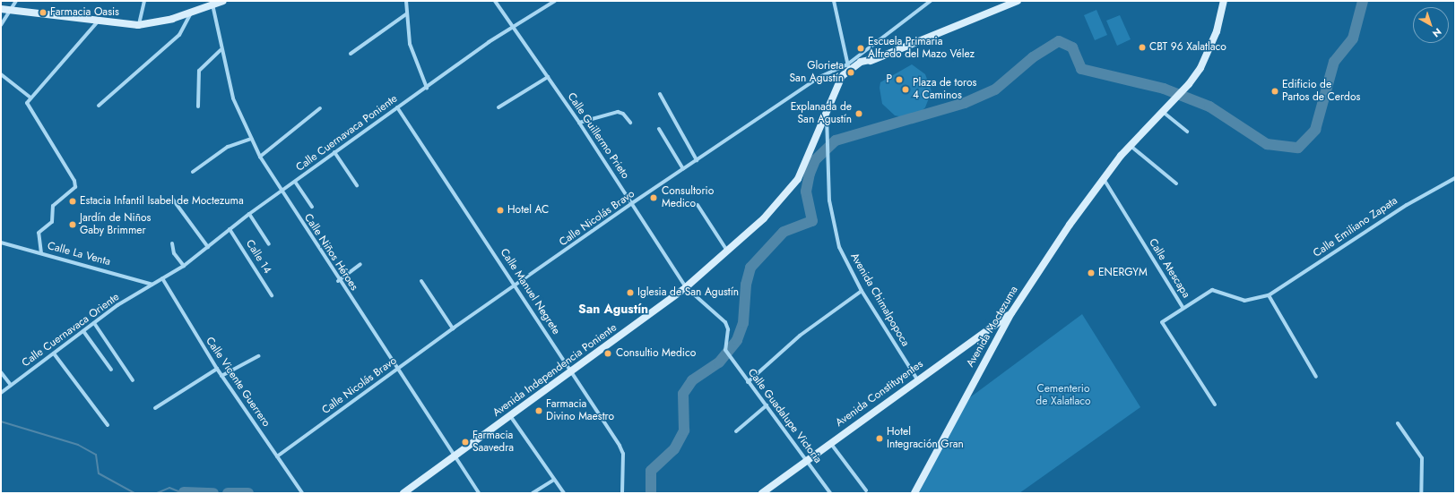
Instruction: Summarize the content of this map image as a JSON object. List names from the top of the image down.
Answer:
{
  "streets": {
    "main road": ["Avenida Moctezuma", "Avenida Independencia Poniente", "Avenida Constituyentes"],
    "street": [
      "Calle Cuernavaca Poniente",
      "Calle Guillermo Prieto",
      "Calle Nicolás Bravo",
      "Calle Emiliano Zapata",
      "Calle Niños Héroes",
      "Calle La Venta",
      "Calle 14",
      "Calle Atescapa",
      "Calle Manuel Negrete",
      "Avenida Chimalpopoca",
      "Calle Cuernavaca Oriente",
      "Calle Vicente Guerrero",
      "Calle Guadalupe Victoria"
    ]
  },
  "crossings": [
    ["Calle Cuernavaca Poniente", "Calle Guillermo Prieto"],
    ["Calle Cuernavaca Poniente", "Calle Niños Héroes"],
    ["Calle Cuernavaca Poniente", "Calle La Venta"],
    ["Calle Cuernavaca Poniente", "Calle 14"],
    ["Calle Cuernavaca Poniente", "Calle Manuel Negrete"],
    ["Calle Cuernavaca Poniente", "Calle Cuernavaca Oriente"],
    ["Calle Cuernavaca Poniente", "Calle Vicente Guerrero"],
    ["Calle Guillermo Prieto", "Calle Nicolás Bravo"],
    ["Calle Guillermo Prieto", "Avenida Independencia Poniente"],
    ["Calle Guillermo Prieto", "Calle Guadalupe Victoria"],
    ["Calle Nicolás Bravo", "Calle Niños Héroes"],
    ["Calle Nicolás Bravo", "Calle Manuel Negrete"],
    ["Calle Nicolás Bravo", "Avenida Independencia Poniente"],
    ["Calle Nicolás Bravo", "Calle Vicente Guerrero"],
    ["Calle Emiliano Zapata", "Calle Atescapa"],
    ["Calle Niños Héroes", "Avenida Independencia Poniente"],
    ["Calle La Venta", "Calle Cuernavaca Oriente"],
    ["Calle Atescapa", "Avenida Moctezuma"],
    ["Calle Manuel Negrete", "Avenida Independencia Poniente"],
    ["Avenida Chimalpopoca", "Avenida Independencia Poniente"],
    ["Avenida Chimalpopoca", "Avenida Constituyentes"],
    ["Avenida Moctezuma", "Avenida Constituyentes"],
    ["Avenida Constituyentes", "Calle Guadalupe Victoria"]
  ],
  "districts": ["San Agustín"],
  "parks": ["Cementerio de Xalatlaco"],
  "places": [
    "Farmacia Oasis",
    "CBT 96 Xalatlaco",
    "Escuela Primaria Alfredo del Mazo Vélez",
    "Glorieta San Agustín",
    "P",
    "Plaza de toros 4 Caminos",
    "Edificio de Partos de Cerdos",
    "Explanada de San Agustín",
    "Consultorio Medico",
    "Estacia Infantil Isabel de Moctezuma",
    "Hotel AC",
    "Jardín de Niños Gaby Brimmer",
    "ENERGYM",
    "Iglesia de San Agustín",
    "Consultio Medico",
    "Farmacia Divino Maestro",
    "Hotel Integración Gran",
    "Farmacia Saavedra"
  ],
  "north": "bottom right"
}
